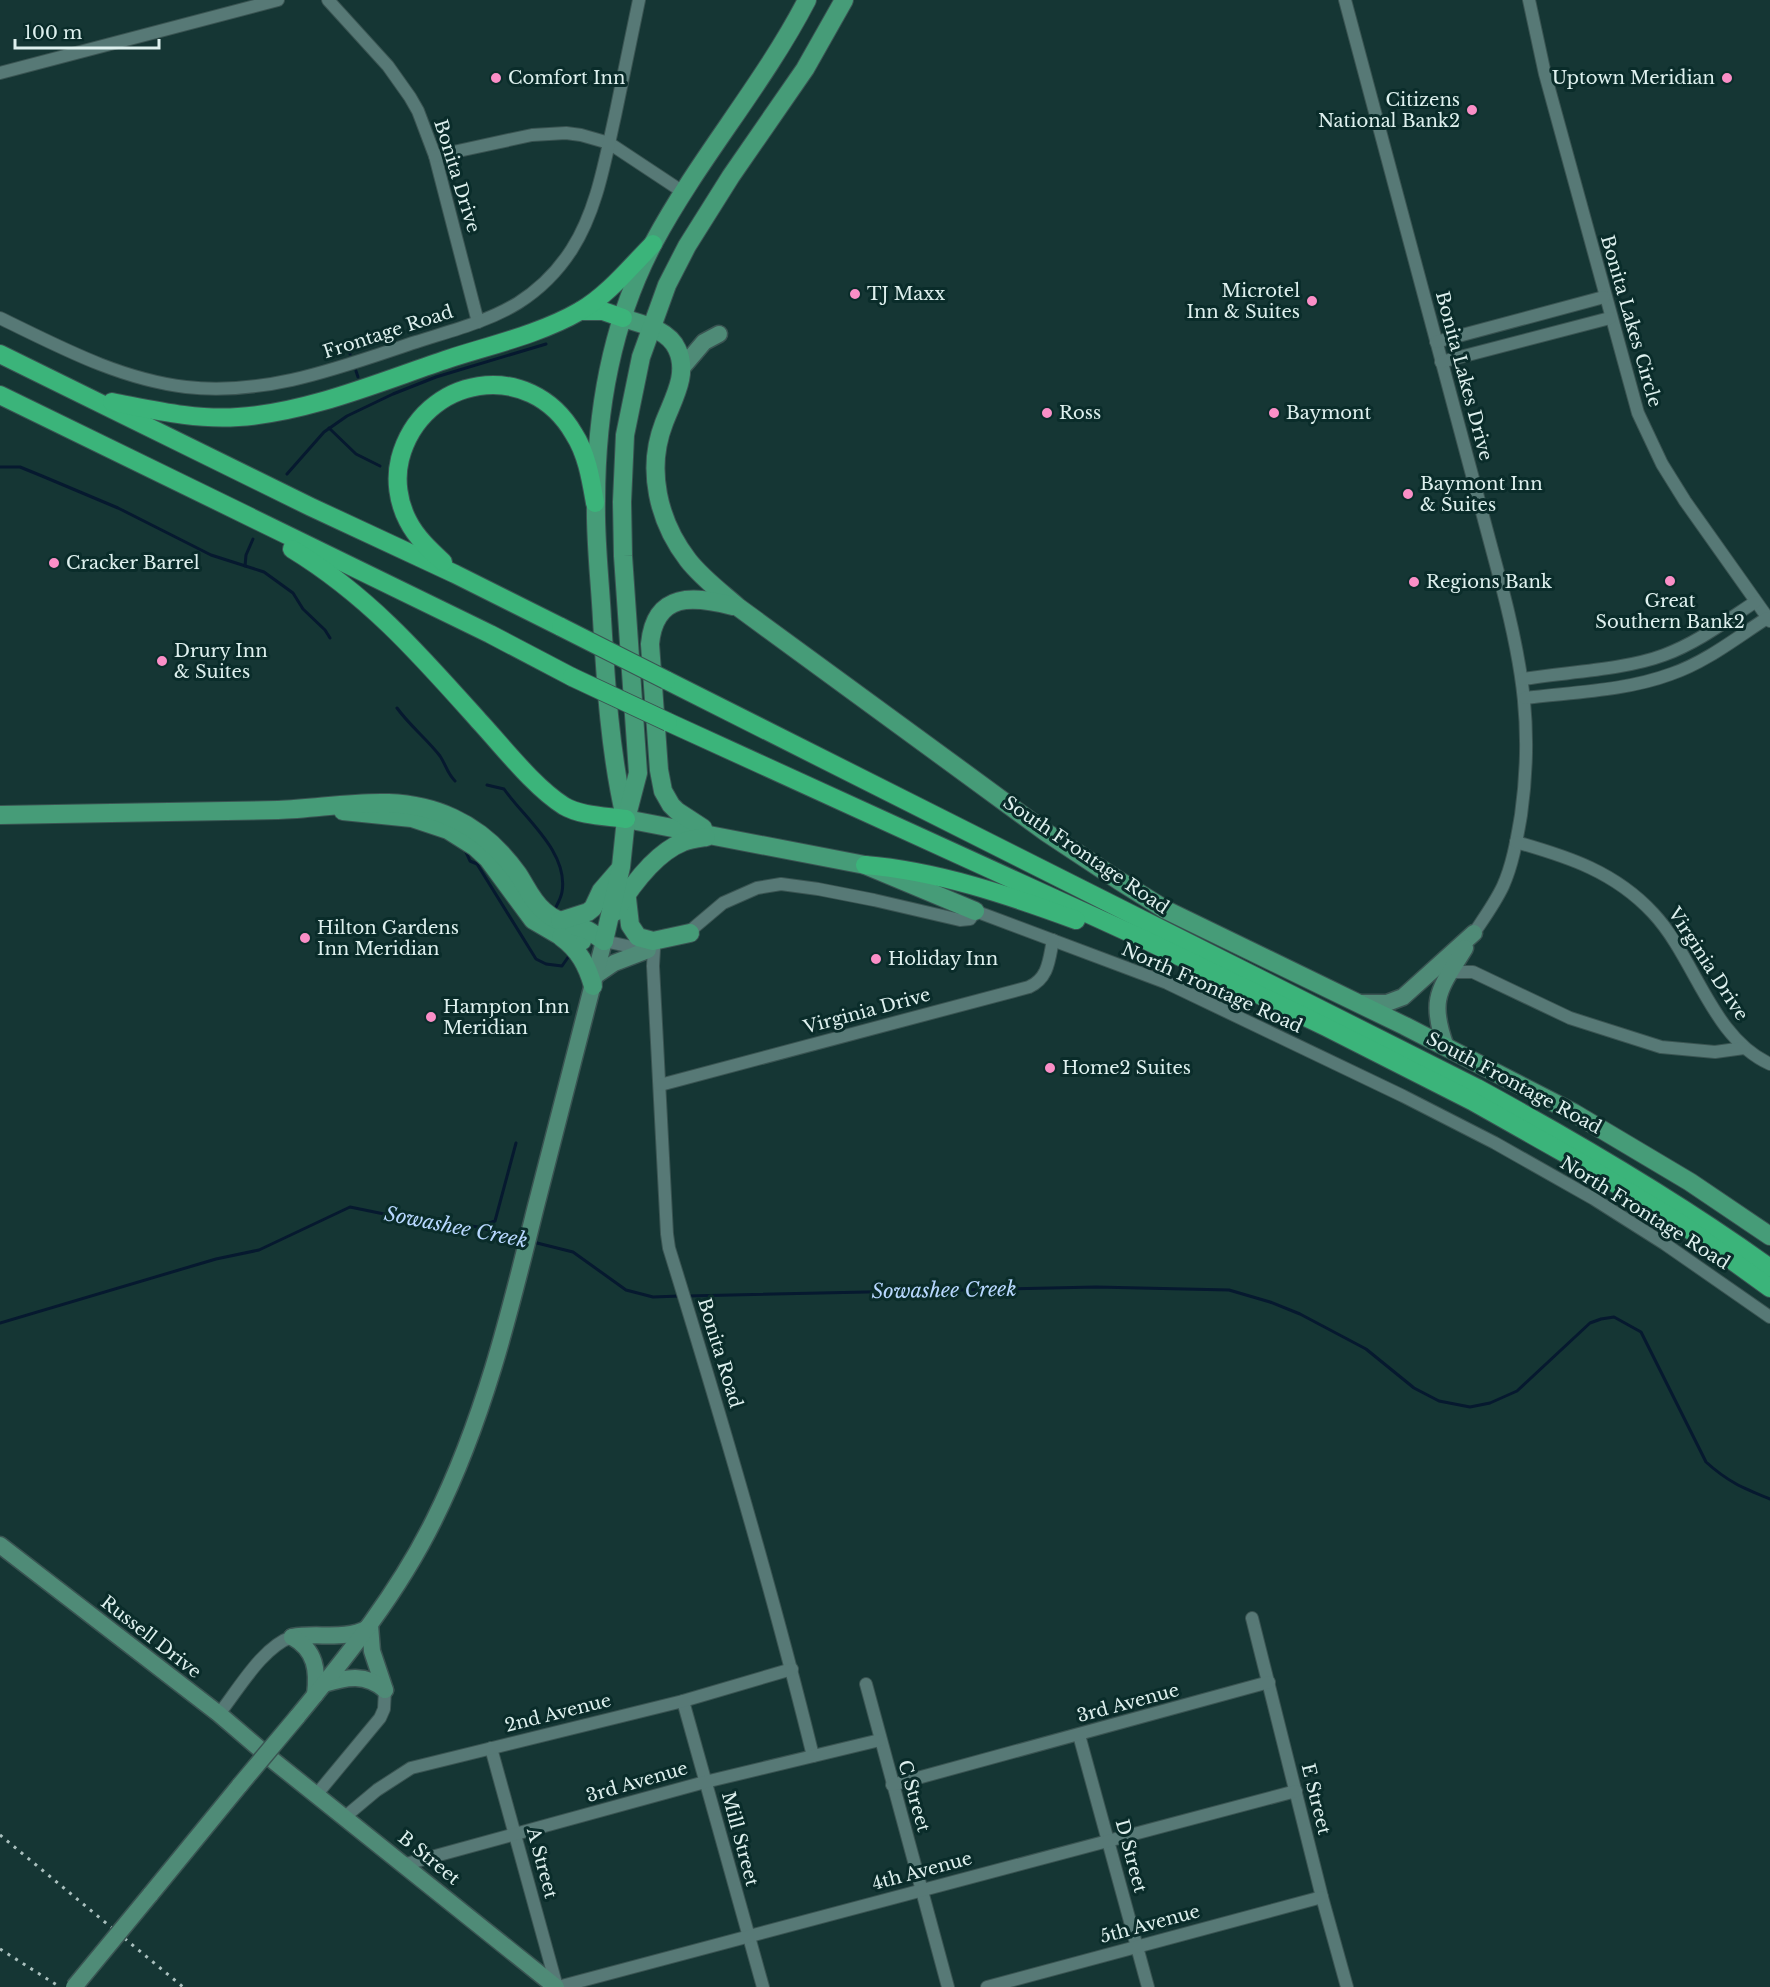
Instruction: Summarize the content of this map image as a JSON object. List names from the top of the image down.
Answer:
{
  "streets": {
    "main road": ["South Frontage Road", "Russell Drive", "B Street"],
    "street": [
      "Bonita Drive",
      "Bonita Lakes Circle",
      "Frontage Road",
      "Bonita Lakes Drive",
      "Virginia Drive",
      "North Frontage Road",
      "Bonita Road",
      "3rd Avenue",
      "2nd Avenue",
      "C Street",
      "E Street",
      "Mill Street",
      "D Street",
      "A Street",
      "4th Avenue",
      "5th Avenue"
    ]
  },
  "crossings": [
    ["Bonita Drive", "Frontage Road"],
    ["Bonita Lakes Drive", "Virginia Drive"],
    ["Virginia Drive", "North Frontage Road"],
    ["Virginia Drive", "Bonita Road"],
    ["Bonita Road", "3rd Avenue"],
    ["Bonita Road", "2nd Avenue"],
    ["Russell Drive", "B Street"],
    ["3rd Avenue", "C Street"],
    ["3rd Avenue", "E Street"],
    ["3rd Avenue", "Mill Street"],
    ["3rd Avenue", "D Street"],
    ["3rd Avenue", "B Street"],
    ["3rd Avenue", "A Street"],
    ["2nd Avenue", "Mill Street"],
    ["2nd Avenue", "B Street"],
    ["2nd Avenue", "A Street"],
    ["C Street", "4th Avenue"],
    ["E Street", "4th Avenue"],
    ["E Street", "5th Avenue"],
    ["Mill Street", "4th Avenue"],
    ["D Street", "4th Avenue"],
    ["D Street", "5th Avenue"],
    ["B Street", "A Street"],
    ["B Street", "4th Avenue"],
    ["A Street", "4th Avenue"]
  ],
  "water": ["Sowashee Creek"],
  "places": [
    "Comfort Inn",
    "Uptown Meridian",
    "Citizens National Bank2",
    "TJ Maxx",
    "Microtel Inn & Suites",
    "Ross",
    "Baymont",
    "Baymont Inn & Suites",
    "Cracker Barrel",
    "Great Southern Bank2",
    "Regions Bank",
    "Drury Inn & Suites",
    "Hilton Gardens Inn Meridian",
    "Holiday Inn",
    "Hampton Inn Meridian",
    "Home2 Suites"
  ],
  "scale_bar": "100 m"
}
